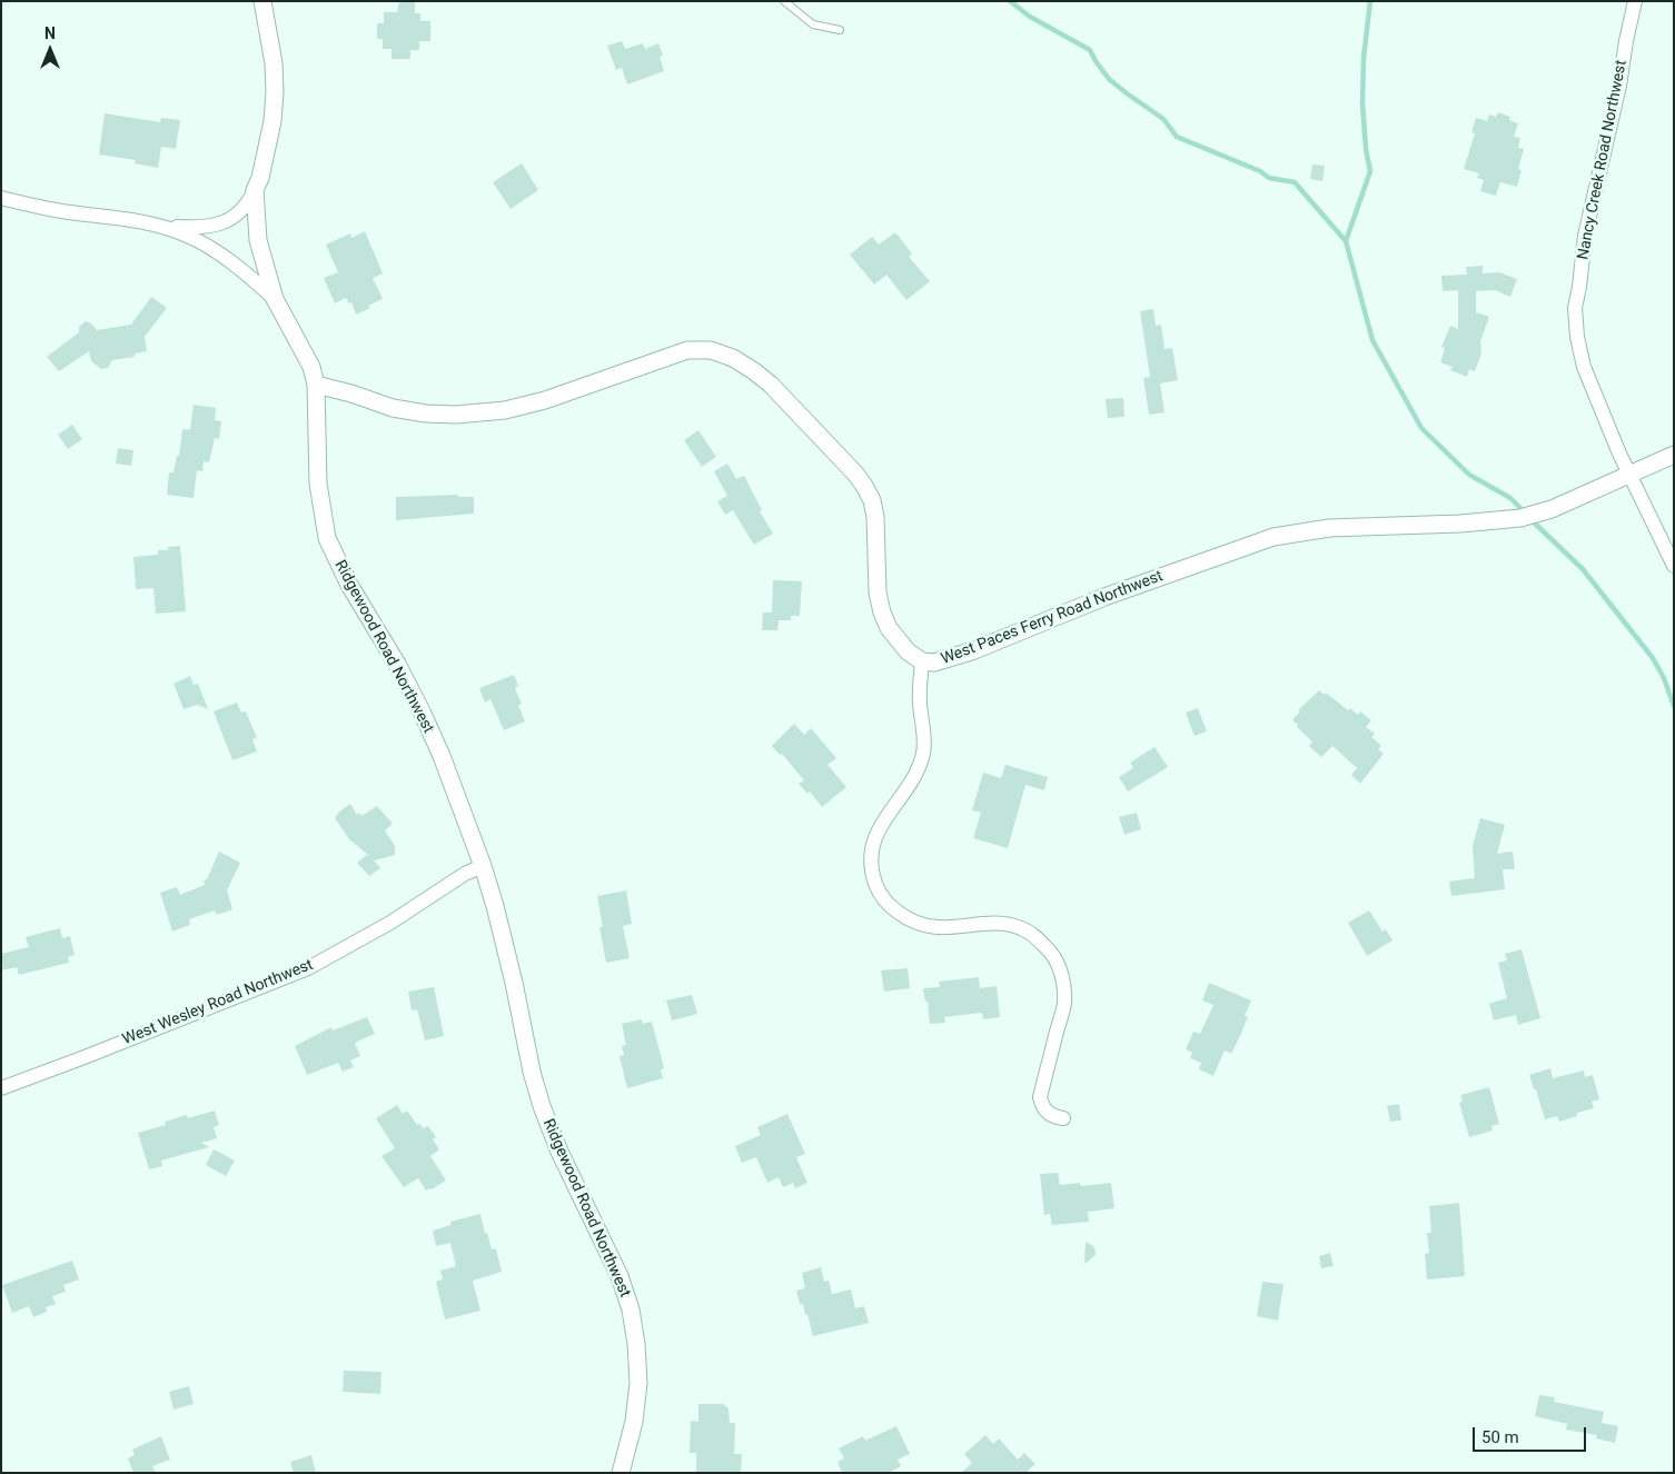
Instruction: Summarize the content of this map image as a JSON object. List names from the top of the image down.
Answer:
{
  "streets": {
    "street": [
      "Nancy Creek Road Northwest",
      "West Paces Ferry Road Northwest",
      "Ridgewood Road Northwest",
      "West Wesley Road Northwest"
    ]
  },
  "crossings": [
    ["Nancy Creek Road Northwest", "West Paces Ferry Road Northwest"],
    ["West Paces Ferry Road Northwest", "Ridgewood Road Northwest"],
    ["Ridgewood Road Northwest", "West Wesley Road Northwest"]
  ],
  "scale_bar": "50 m",
  "north": "top"
}
